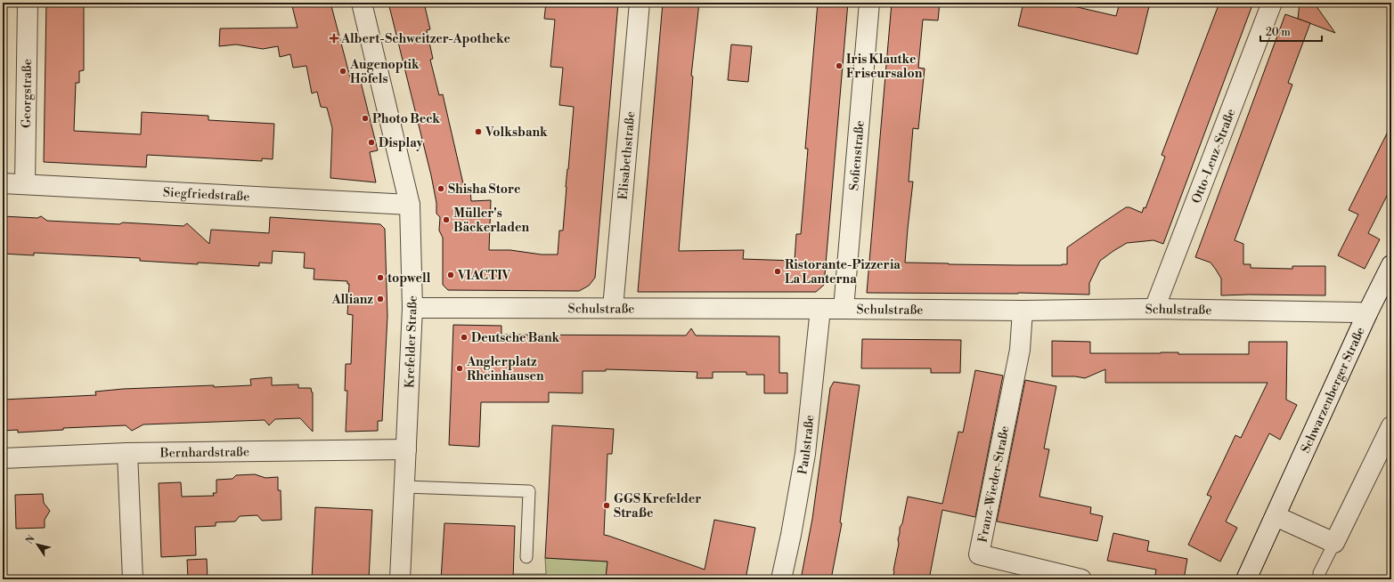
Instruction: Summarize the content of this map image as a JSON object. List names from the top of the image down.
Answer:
{
  "streets": {
    "street": [
      "Georgstraße",
      "Elisabethstraße",
      "Sofienstraße",
      "Otto-Lenz-Straße",
      "Siegfriedstraße",
      "Schulstraße",
      "Krefelder Straße",
      "Schwarzenberger Straße",
      "Paulstraße",
      "Bernhardstraße",
      "Franz-Wieder-Straße"
    ]
  },
  "crossings": [
    ["Georgstraße", "Siegfriedstraße"],
    ["Elisabethstraße", "Schulstraße"],
    ["Sofienstraße", "Schulstraße"],
    ["Otto-Lenz-Straße", "Schulstraße"],
    ["Siegfriedstraße", "Krefelder Straße"],
    ["Schulstraße", "Krefelder Straße"],
    ["Schulstraße", "Schwarzenberger Straße"],
    ["Schulstraße", "Paulstraße"],
    ["Schulstraße", "Franz-Wieder-Straße"],
    ["Krefelder Straße", "Bernhardstraße"]
  ],
  "places": {
    "health": ["Albert-Schweitzer-Apotheke"],
    "other": [
      "Iris Klautke Friseursalon",
      "Augenoptik Höfels",
      "Photo Beck",
      "Volksbank",
      "Display",
      "Shisha Store",
      "Müller's Bäckerladen",
      "Ristorante-Pizzeria La Lanterna",
      "VIACTIV",
      "topwell",
      "Allianz",
      "Deutsche Bank",
      "Anglerplatz Rheinhausen",
      "GGS Krefelder Straße"
    ]
  },
  "scale_bar": "20 m",
  "north": "top left"
}
